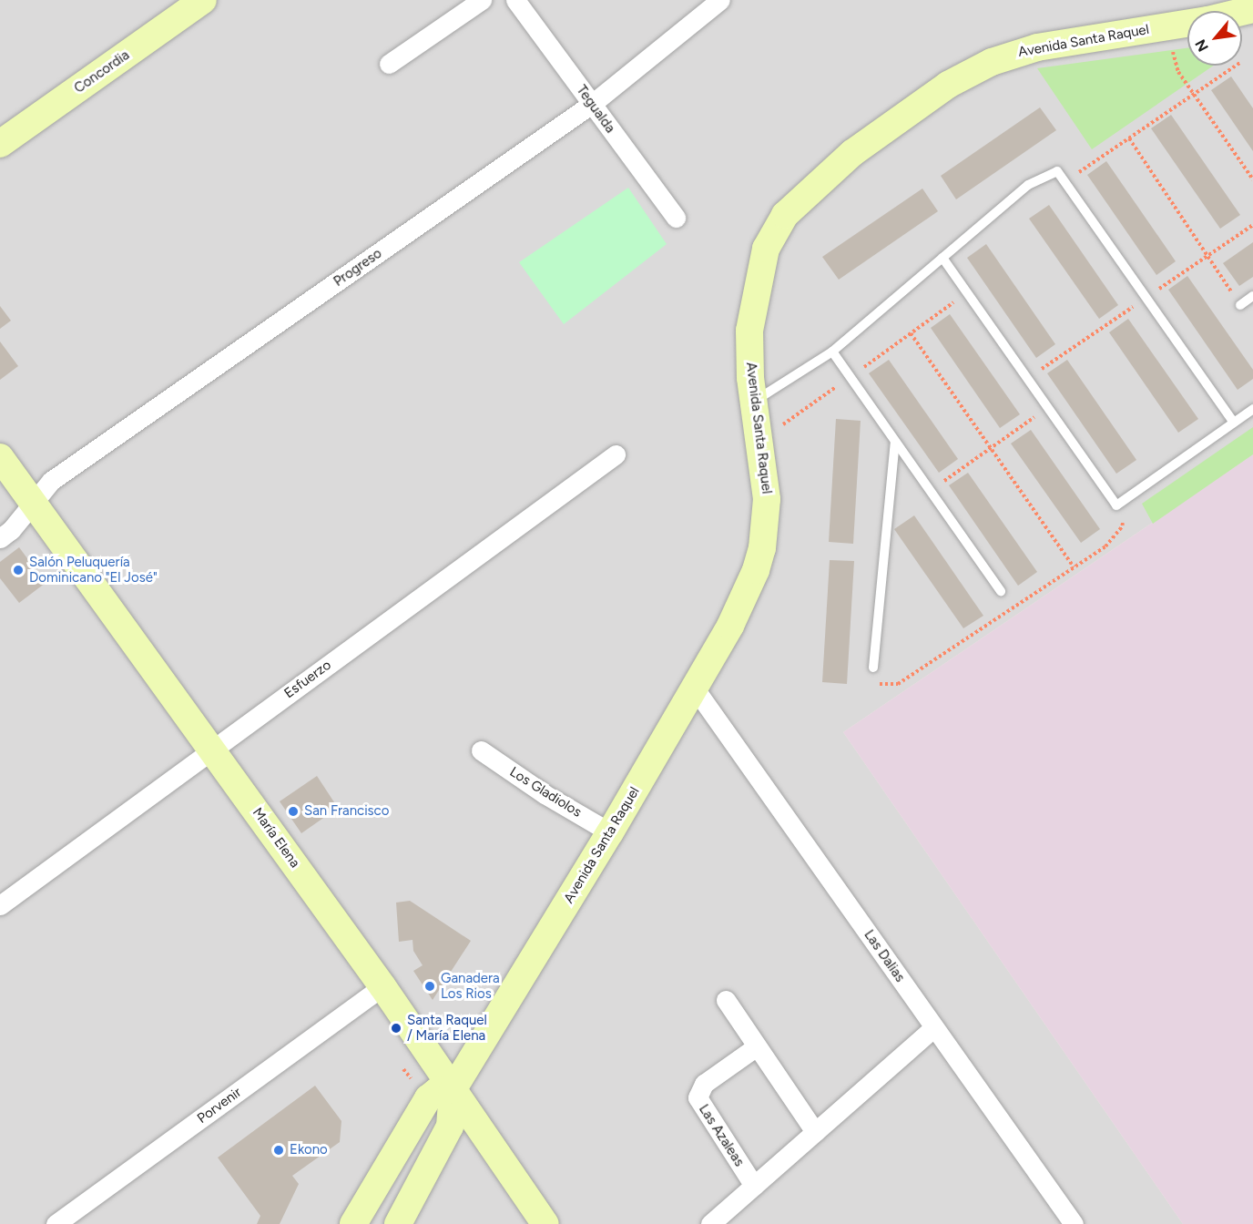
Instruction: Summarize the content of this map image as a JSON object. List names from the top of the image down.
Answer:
{
  "streets": {
    "main road": ["Avenida Santa Raquel", "Concordia", "María Elena"],
    "street": [
      "Tegualda",
      "Progreso",
      "Esfuerzo",
      "Los Gladiolos",
      "Las Dalias",
      "Porvenir",
      "Las Azaleas"
    ]
  },
  "crossings": [
    ["Avenida Santa Raquel", "Los Gladiolos"],
    ["Avenida Santa Raquel", "María Elena"],
    ["Avenida Santa Raquel", "Las Dalias"],
    ["Tegualda", "Progreso"],
    ["Progreso", "María Elena"],
    ["Esfuerzo", "María Elena"],
    ["María Elena", "Porvenir"]
  ],
  "places": [
    "Salón Peluquería Dominicano \"El José\"",
    "San Francisco",
    "Ganadera Los Rios",
    "Santa Raquel / María Elena",
    "Ekono"
  ],
  "north": "bottom left"
}
